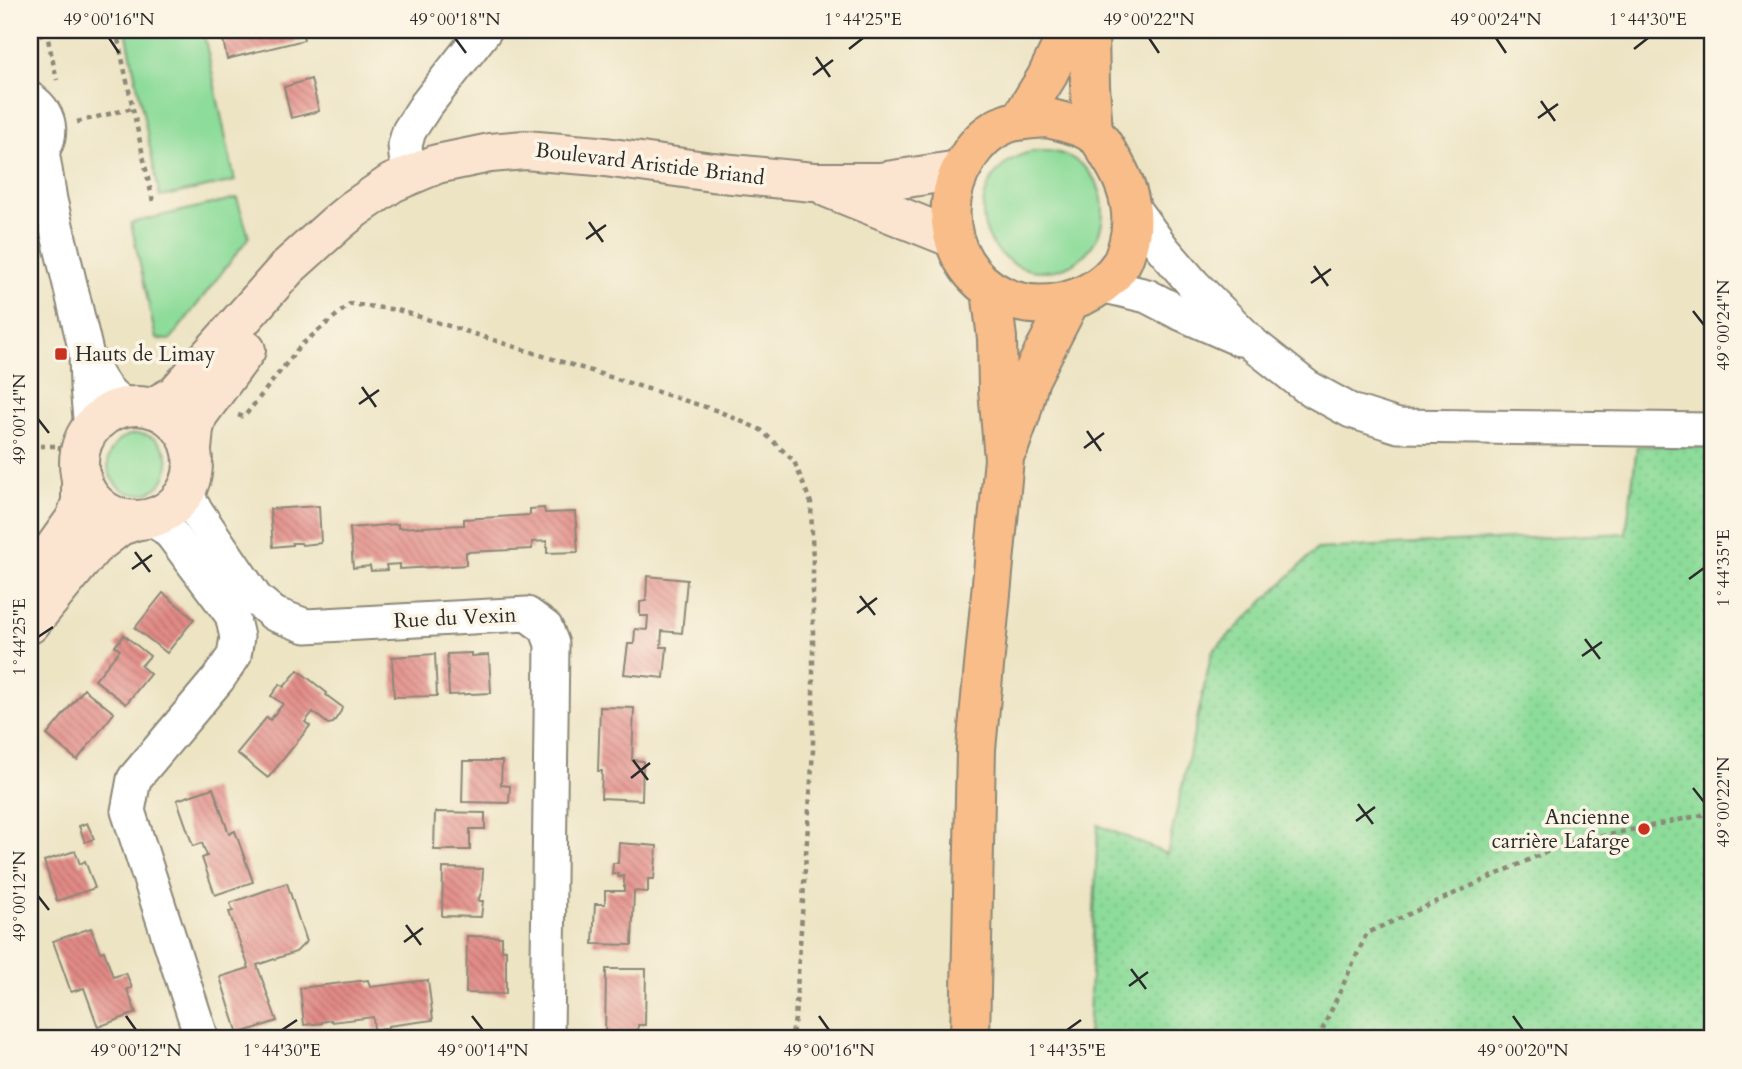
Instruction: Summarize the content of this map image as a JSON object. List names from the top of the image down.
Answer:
{
  "streets": {
    "main road": ["Boulevard Aristide Briand"],
    "street": ["Rue du Vexin"]
  },
  "crossings": [
    ["Boulevard Aristide Briand", "Rue du Vexin"]
  ],
  "places": {
    "transit": ["Hauts de Limay"],
    "other": ["Ancienne carrière Lafarge"]
  },
  "coordinates": [
    "49°00'16\"N",
    "49°00'18\"N",
    "1°44'25\"E",
    "49°00'22\"N",
    "49°00'24\"N",
    "1°44'30\"E",
    "49°00'14\"N",
    "1°44'35\"E",
    "49°00'12\"N",
    "49°00'20\"N"
  ]
}
